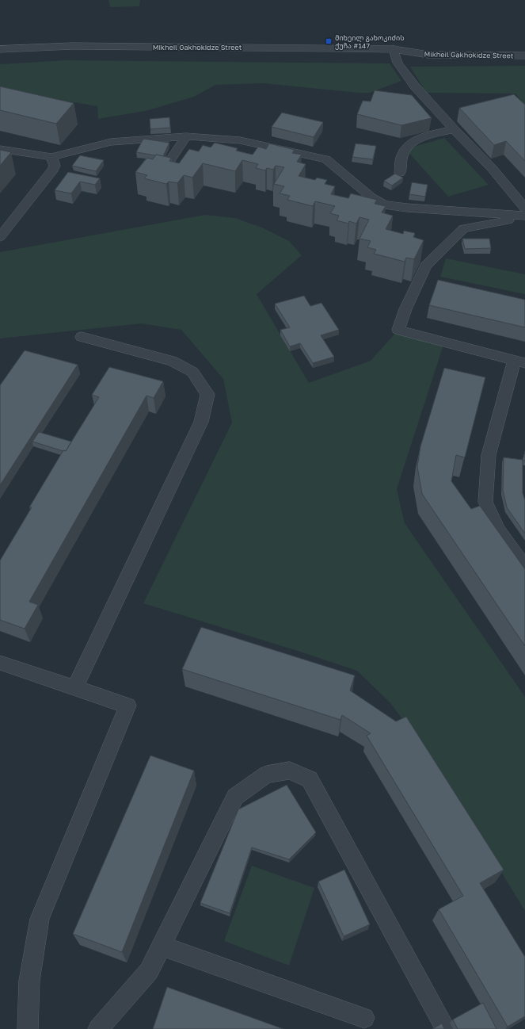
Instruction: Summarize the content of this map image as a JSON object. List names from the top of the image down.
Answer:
{
  "streets": {
    "street": ["Mikheil Gakhokidze Street"]
  },
  "places": {
    "transit": ["მიხეილ გახოკიძის ქუჩა #147"]
  }
}
